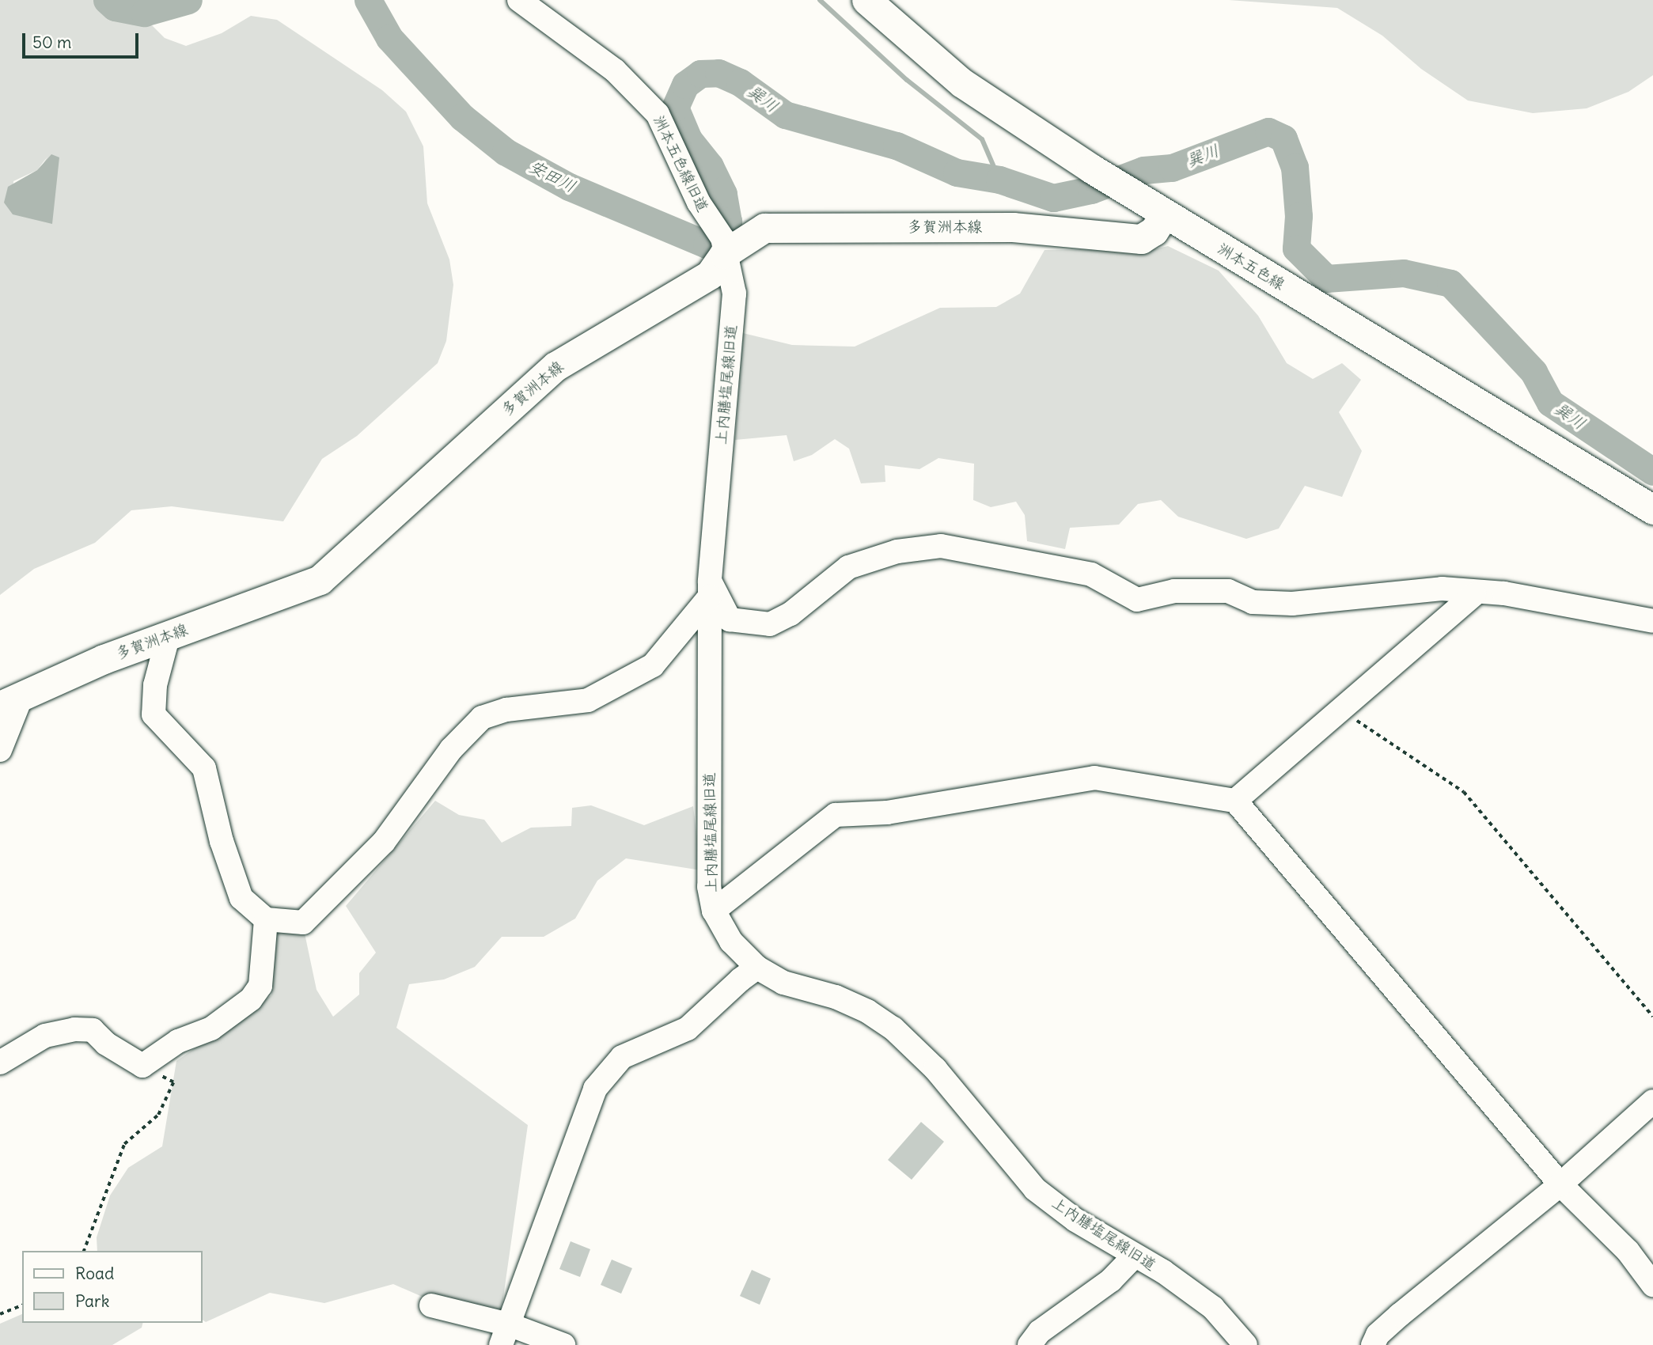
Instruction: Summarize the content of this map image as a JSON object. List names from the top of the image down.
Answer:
{
  "streets": {
    "main road": ["多賀洲本線", "洲本五色線"],
    "street": ["洲本五色線旧道", "上内膳塩尾線旧道"]
  },
  "crossings": [
    ["洲本五色線旧道", "多賀洲本線"],
    ["洲本五色線旧道", "上内膳塩尾線旧道"],
    ["多賀洲本線", "洲本五色線"],
    ["多賀洲本線", "上内膳塩尾線旧道"]
  ],
  "water": ["巽川", "安田川"],
  "legend": ["Road", "Park"],
  "scale_bar": "50 m"
}
